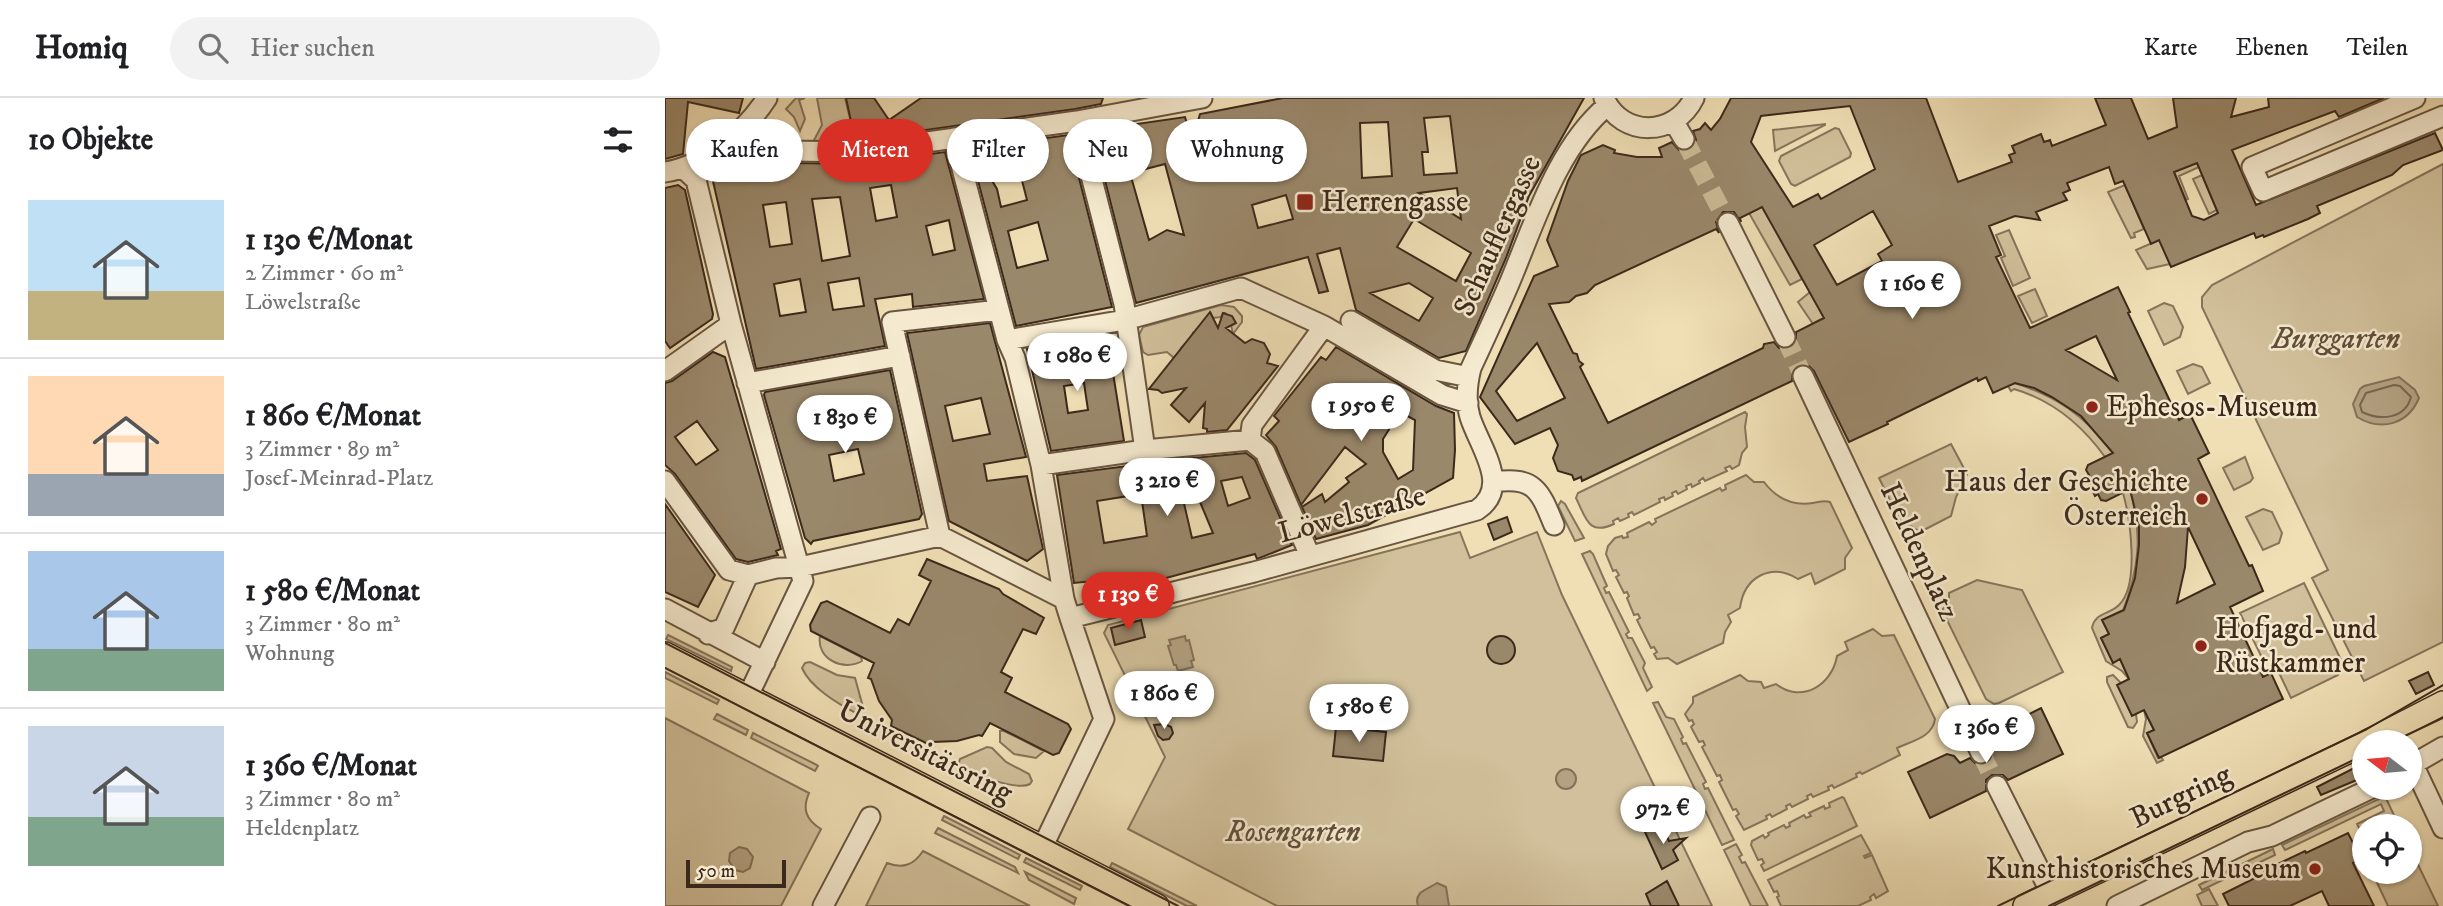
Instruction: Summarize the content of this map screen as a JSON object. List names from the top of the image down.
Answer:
{
  "streets": {
    "main road": ["Universitätsring", "Burgring"],
    "street": ["Schauflergasse", "Löwelstraße", "Heldenplatz"]
  },
  "crossings": [
    ["Schauflergasse", "Löwelstraße"]
  ],
  "parks": ["Burggarten", "Rosengarten"],
  "places": {
    "transit": ["Herrengasse"],
    "other": [
      "Ephesos-Museum",
      "Haus der Geschichte Österreich",
      "Hofjagd- und Rüstkammer",
      "Kunsthistorisches Museum"
    ]
  },
  "scale_bar": "50 m",
  "north": "left",
  "page": {
    "header": "Homiq",
    "search": "Hier suchen",
    "nav": ["Karte", "Ebenen", "Teilen"],
    "heading": "10 Objekte",
    "chip": [
      "Kaufen",
      "Mieten",
      "Filter",
      "Neu",
      "Wohnung"
    ],
    "list": [
      {
        "name": "1 130 €/Monat",
        "note": "2 Zimmer · 60 m² · Löwelstraße"
      },
      {
        "name": "1 860 €/Monat",
        "note": "3 Zimmer · 89 m² · Josef-Meinrad-Platz"
      },
      {
        "name": "1 580 €/Monat",
        "note": "3 Zimmer · 80 m² · Wohnung"
      },
      {
        "name": "1 360 €/Monat",
        "note": "3 Zimmer · 80 m² · Heldenplatz"
      }
    ],
    "price": [
      "1 160 €",
      "1 080 €",
      "1 950 €",
      "1 830 €",
      "3 210 €",
      "1 130 €",
      "1 860 €",
      "1 580 €",
      "1 360 €",
      "972 €"
    ],
    "scale": "50 m"
  }
}
